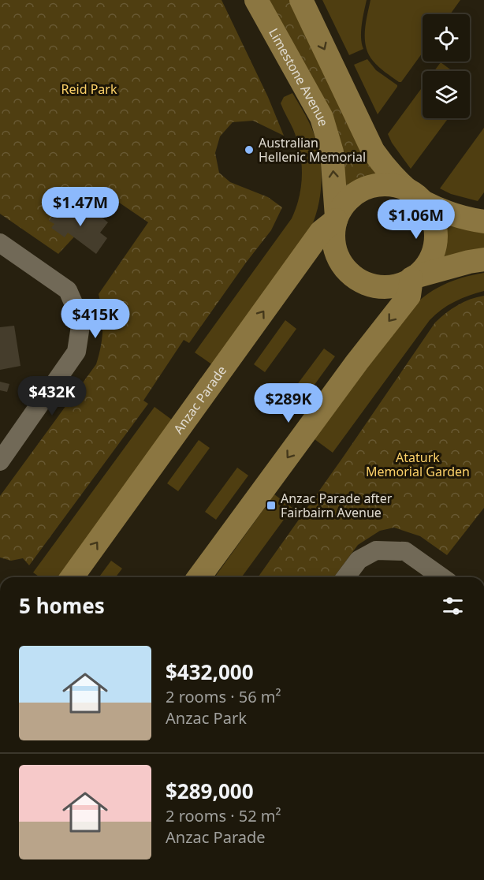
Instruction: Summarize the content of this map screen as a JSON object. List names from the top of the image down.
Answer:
{
  "streets": {
    "main road": ["Limestone Avenue", "Anzac Parade"]
  },
  "crossings": [
    ["Limestone Avenue", "Anzac Parade"]
  ],
  "parks": ["Reid Park", "Ataturk Memorial Garden"],
  "places": {
    "other": ["Australian Hellenic Memorial"],
    "transit": ["Anzac Parade after Fairbairn Avenue"]
  },
  "page": {
    "price": [
      "$1.47M",
      "$1.06M",
      "$415K",
      "$432K",
      "$289K"
    ],
    "heading": "5 homes",
    "list": [
      {
        "name": "$432,000",
        "note": "2 rooms · 56 m² · Anzac Park"
      },
      {
        "name": "$289,000",
        "note": "2 rooms · 52 m² · Anzac Parade"
      }
    ]
  }
}
